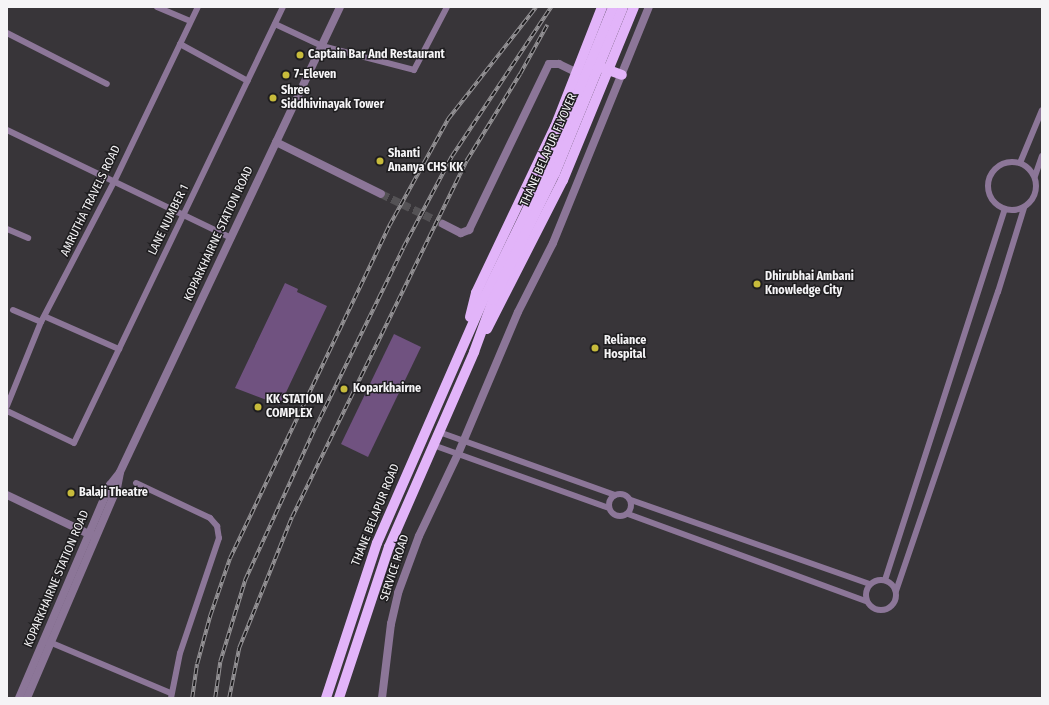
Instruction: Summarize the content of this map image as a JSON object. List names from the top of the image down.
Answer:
{
  "streets": {
    "main road": ["THANE BELAPUR FLYOVER", "THANE BELAPUR ROAD"],
    "street": [
      "AMRUTHA TRAVELS ROAD",
      "LANE NUMBER 1",
      "KOPARKHAIRNE STATION ROAD",
      "SERVICE ROAD"
    ]
  },
  "places": [
    "Captain Bar And Restaurant",
    "7-Eleven",
    "Shree Siddhivinayak Tower",
    "Shanti Ananya CHS KK",
    "Dhirubhai Ambani Knowledge City",
    "Reliance Hospital",
    "Koparkhairne",
    "KK STATION COMPLEX",
    "Balaji Theatre"
  ]
}
